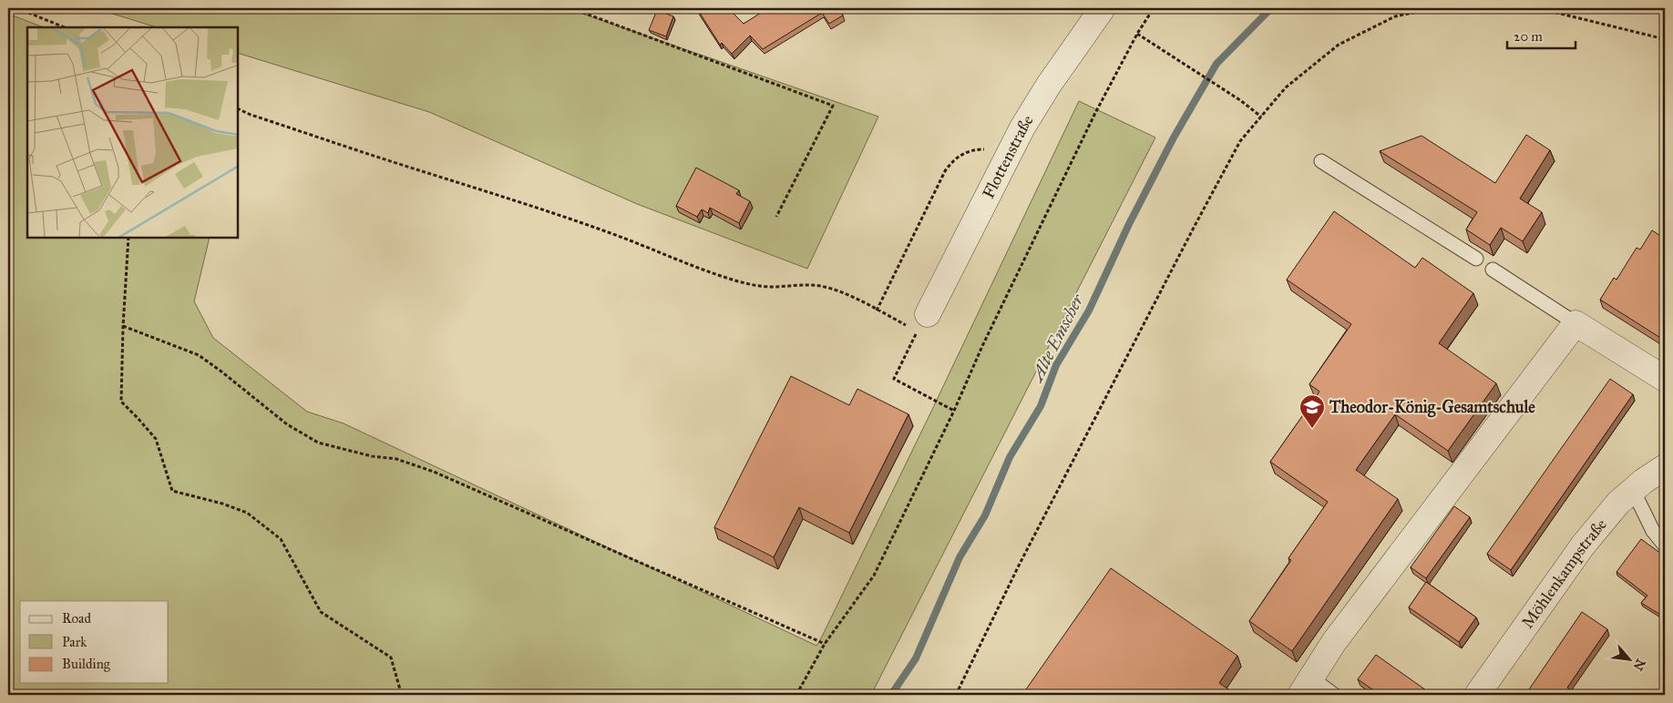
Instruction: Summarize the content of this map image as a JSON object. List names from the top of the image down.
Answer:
{
  "streets": {
    "street": ["Flottenstraße", "Möhlenkampstraße"]
  },
  "water": ["Alte Emscher"],
  "places": {
    "school or university": ["Theodor-König-Gesamtschule"]
  },
  "legend": ["Road", "Park", "Building"],
  "scale_bar": "20 m",
  "north": "bottom right"
}
